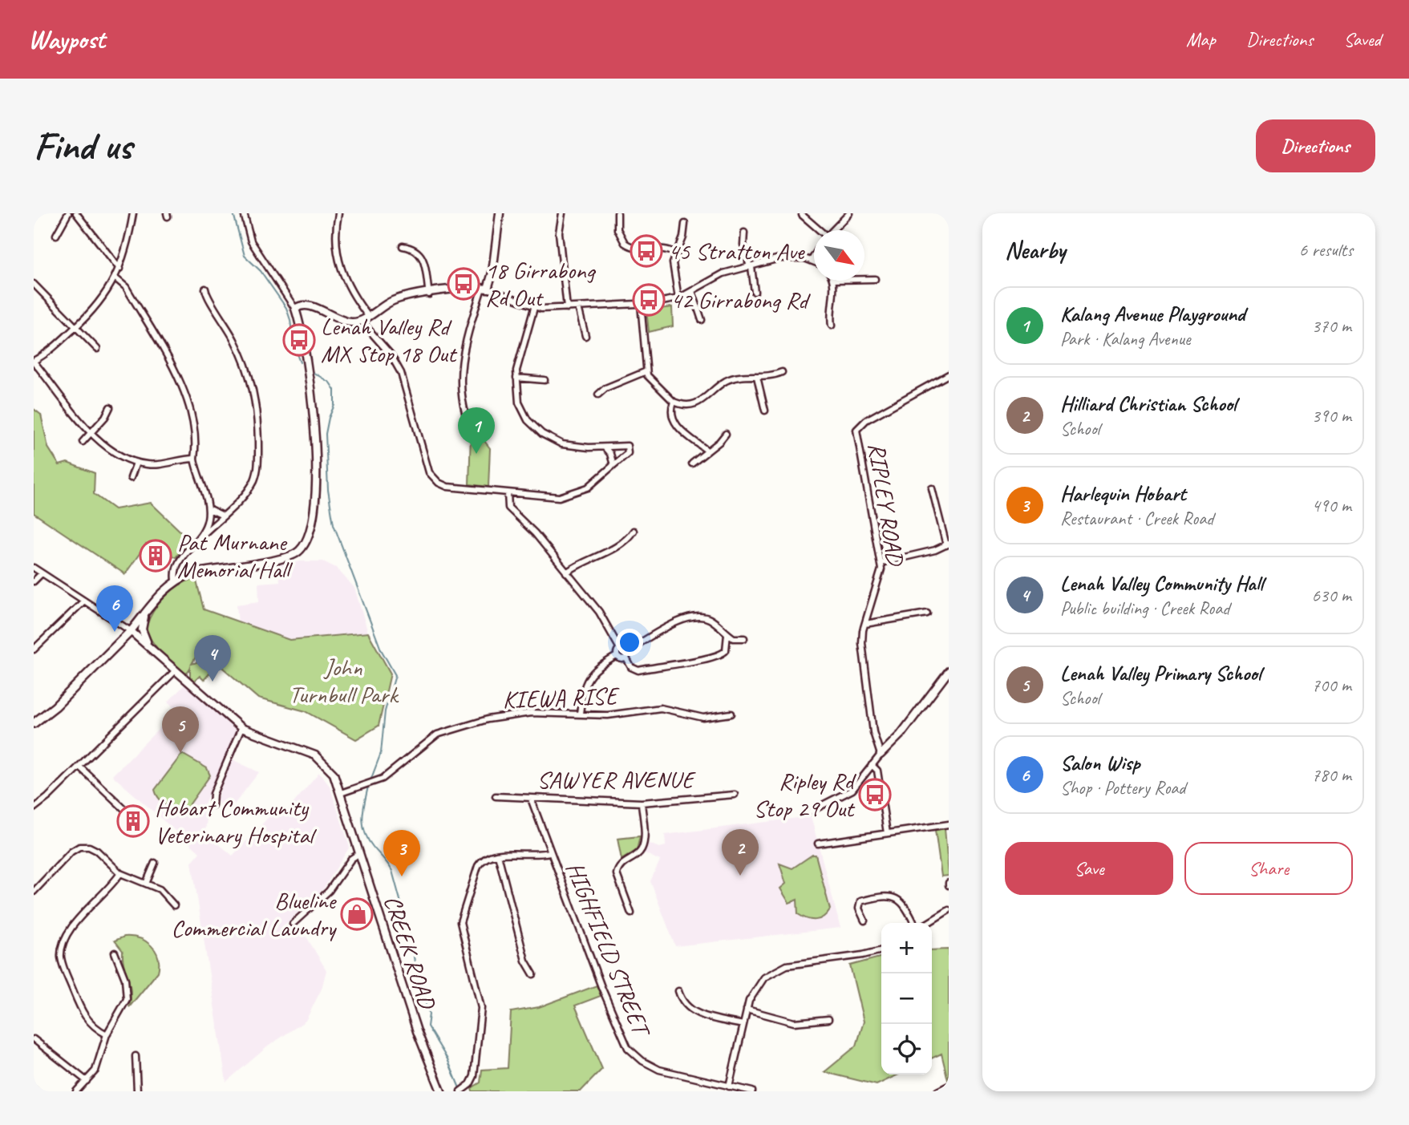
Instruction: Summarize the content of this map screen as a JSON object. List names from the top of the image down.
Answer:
{
  "streets": {
    "street": [
      "RIPLEY ROAD",
      "KIEWA RISE",
      "SAWYER AVENUE",
      "HIGHFIELD STREET",
      "CREEK ROAD"
    ]
  },
  "crossings": [
    ["KIEWA RISE", "CREEK ROAD"],
    ["SAWYER AVENUE", "HIGHFIELD STREET"]
  ],
  "parks": ["John Turnbull Park"],
  "places": {
    "bus stop": [
      "45 Stratton Ave",
      "18 Girrabong Rd Out",
      "42 Girrabong Rd",
      "Lenah Valley Rd MX Stop 18 Out",
      "Ripley Rd Stop 29 Out"
    ],
    "building": ["Pat Murnane Memorial Hall", "Hobart Community Veterinary Hospital"],
    "shop": ["Blueline Commercial Laundry"]
  },
  "north": "bottom right",
  "page": {
    "header": "Waypost",
    "nav": ["Map", "Directions", "Saved"],
    "buttons": [
      "Directions",
      ["Save", "Share"]
    ],
    "title": "Find us",
    "heading": ["Nearby", "6 results"],
    "list": [
      {
        "mark": "1",
        "name": "Kalang Avenue Playground",
        "note": "Park · Kalang Avenue",
        "value": "370 m"
      },
      {
        "mark": "2",
        "name": "Hilliard Christian School",
        "note": "School",
        "value": "390 m"
      },
      {
        "mark": "3",
        "name": "Harlequin Hobart",
        "note": "Restaurant · Creek Road",
        "value": "490 m"
      },
      {
        "mark": "4",
        "name": "Lenah Valley Community Hall",
        "note": "Public building · Creek Road",
        "value": "630 m"
      },
      {
        "mark": "5",
        "name": "Lenah Valley Primary School",
        "note": "School",
        "value": "700 m"
      },
      {
        "mark": "6",
        "name": "Salon Wisp",
        "note": "Shop · Pottery Road",
        "value": "780 m"
      }
    ],
    "pins": [
      "1",
      "6",
      "4",
      "5",
      "2",
      "3"
    ],
    "map_buttons": ["+", "−"]
  }
}
